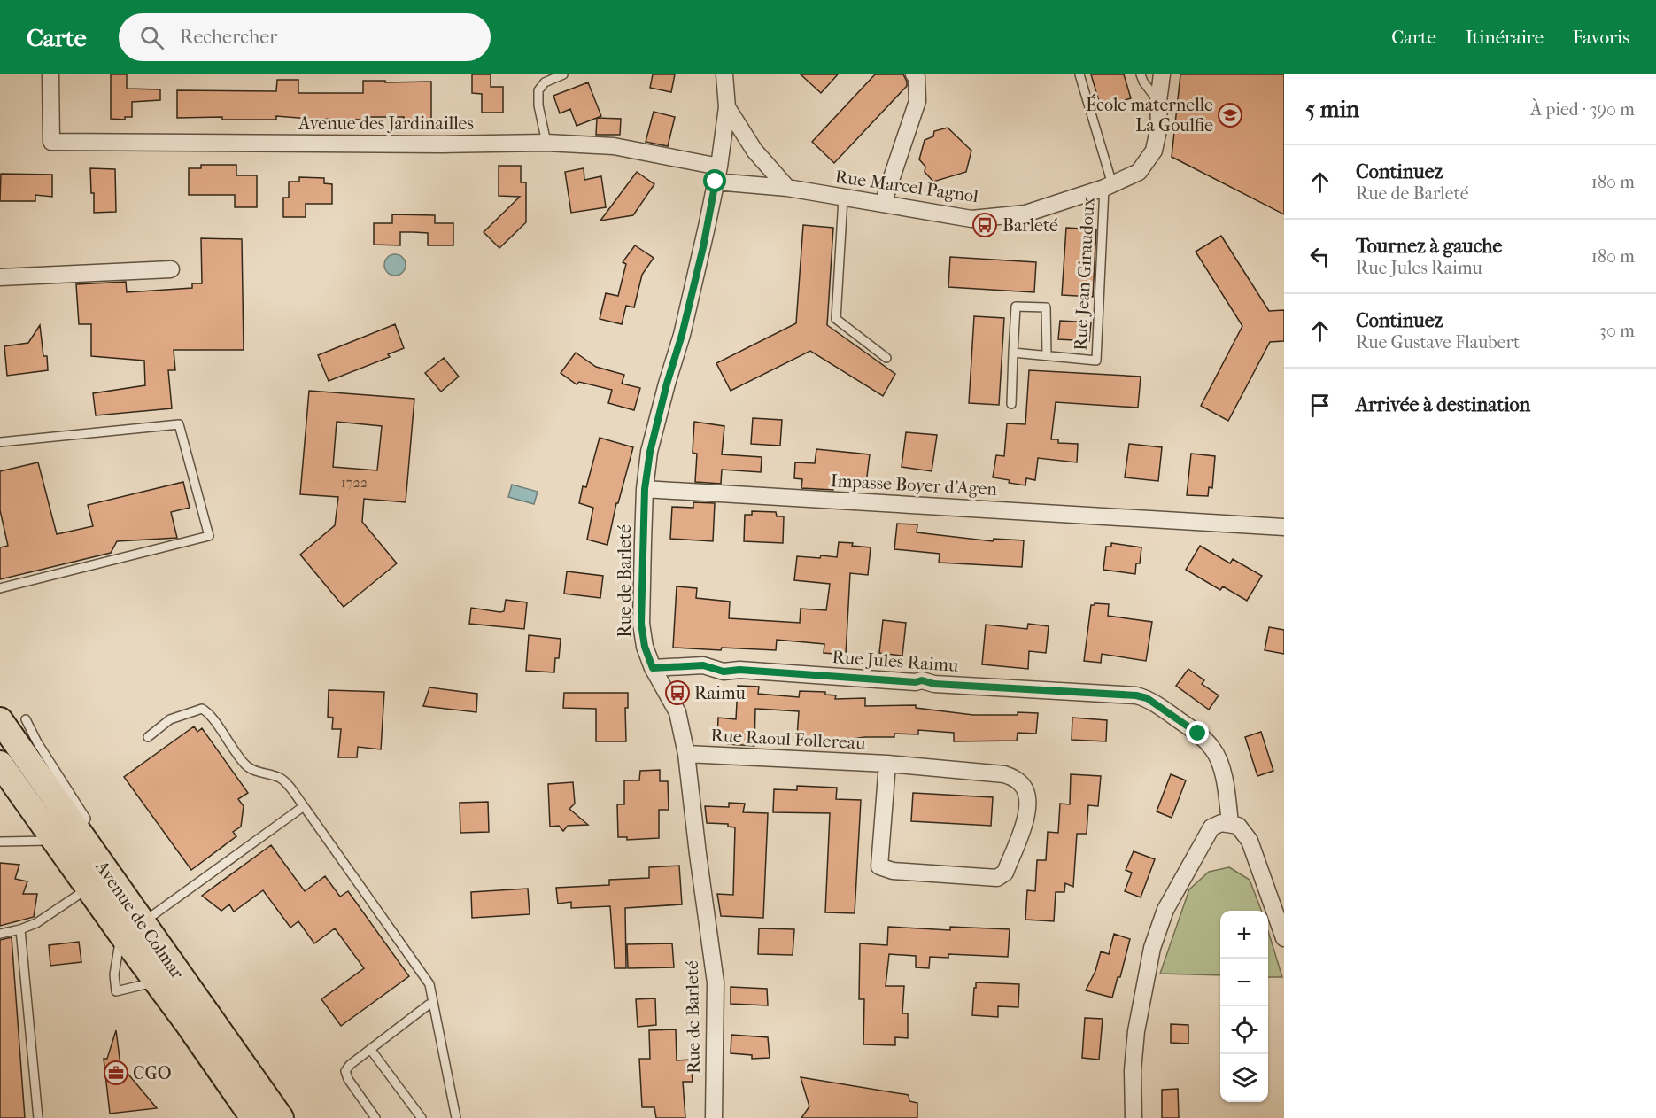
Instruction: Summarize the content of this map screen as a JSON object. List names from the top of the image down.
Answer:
{
  "streets": {
    "main road": ["Avenue de Colmar"],
    "street": [
      "Avenue des Jardinailles",
      "Rue Marcel Pagnol",
      "Impasse Boyer d'Agen",
      "Rue de Barleté",
      "Rue Jules Raimu",
      "Rue Raoul Follereau"
    ],
    "lane": ["Rue Jean Giraudoux"]
  },
  "crossings": [
    ["Avenue des Jardinailles", "Rue Marcel Pagnol"],
    ["Avenue des Jardinailles", "Rue de Barleté"],
    ["Rue Marcel Pagnol", "Rue Jean Giraudoux"],
    ["Rue Marcel Pagnol", "Rue de Barleté"],
    ["Impasse Boyer d'Agen", "Rue de Barleté"],
    ["Rue de Barleté", "Rue Jules Raimu"],
    ["Rue de Barleté", "Rue Raoul Follereau"]
  ],
  "places": {
    "school or university": ["École maternelle La Goulfie"],
    "bus stop": ["Barleté", "Raimu"],
    "office": ["CGO"]
  },
  "house_numbers": ["1722"],
  "page": {
    "header": "Carte",
    "search": "Rechercher",
    "nav": ["Carte", "Itinéraire", "Favoris"],
    "heading": ["5 min", "À pied · 390 m"],
    "list": [
      ["Continuez", "Rue de Barleté", "180 m"],
      ["Tournez à gauche", "Rue Jules Raimu", "180 m"],
      ["Continuez", "Rue Gustave Flaubert", "30 m"],
      "Arrivée à destination"
    ],
    "map_buttons": ["+", "−"]
  }
}
